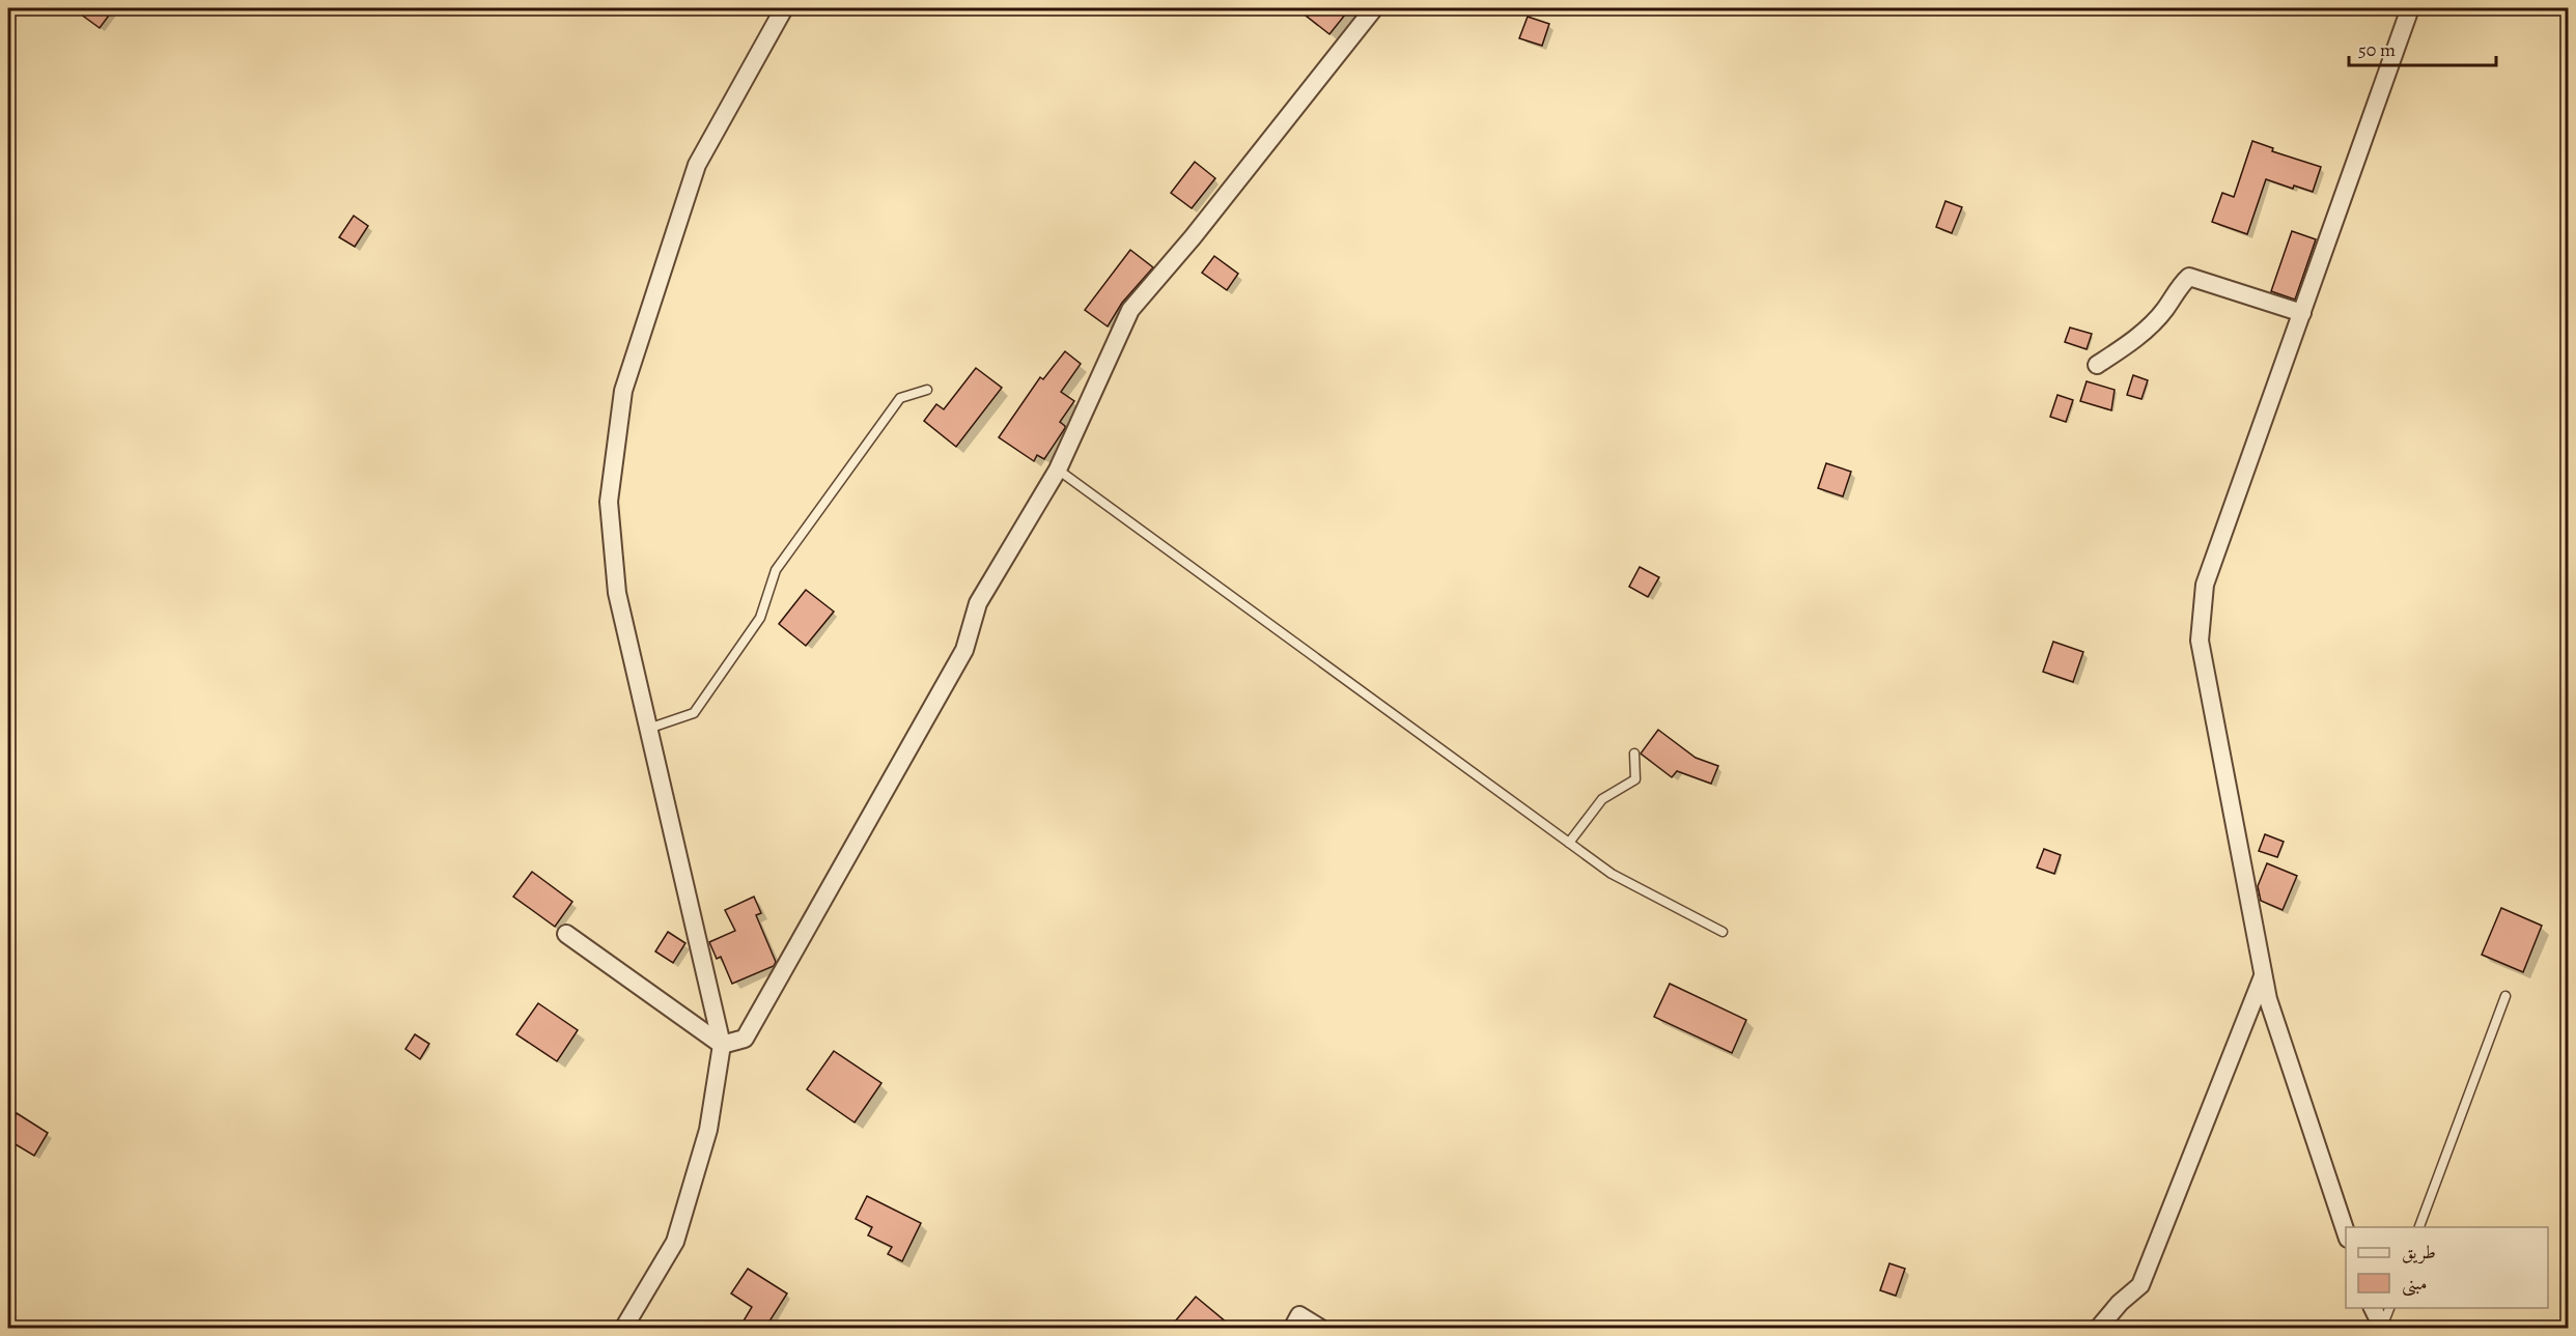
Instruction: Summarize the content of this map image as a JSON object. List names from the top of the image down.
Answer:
{
  "legend": ["طريق", "مبنى"],
  "scale_bar": "50 m"
}
